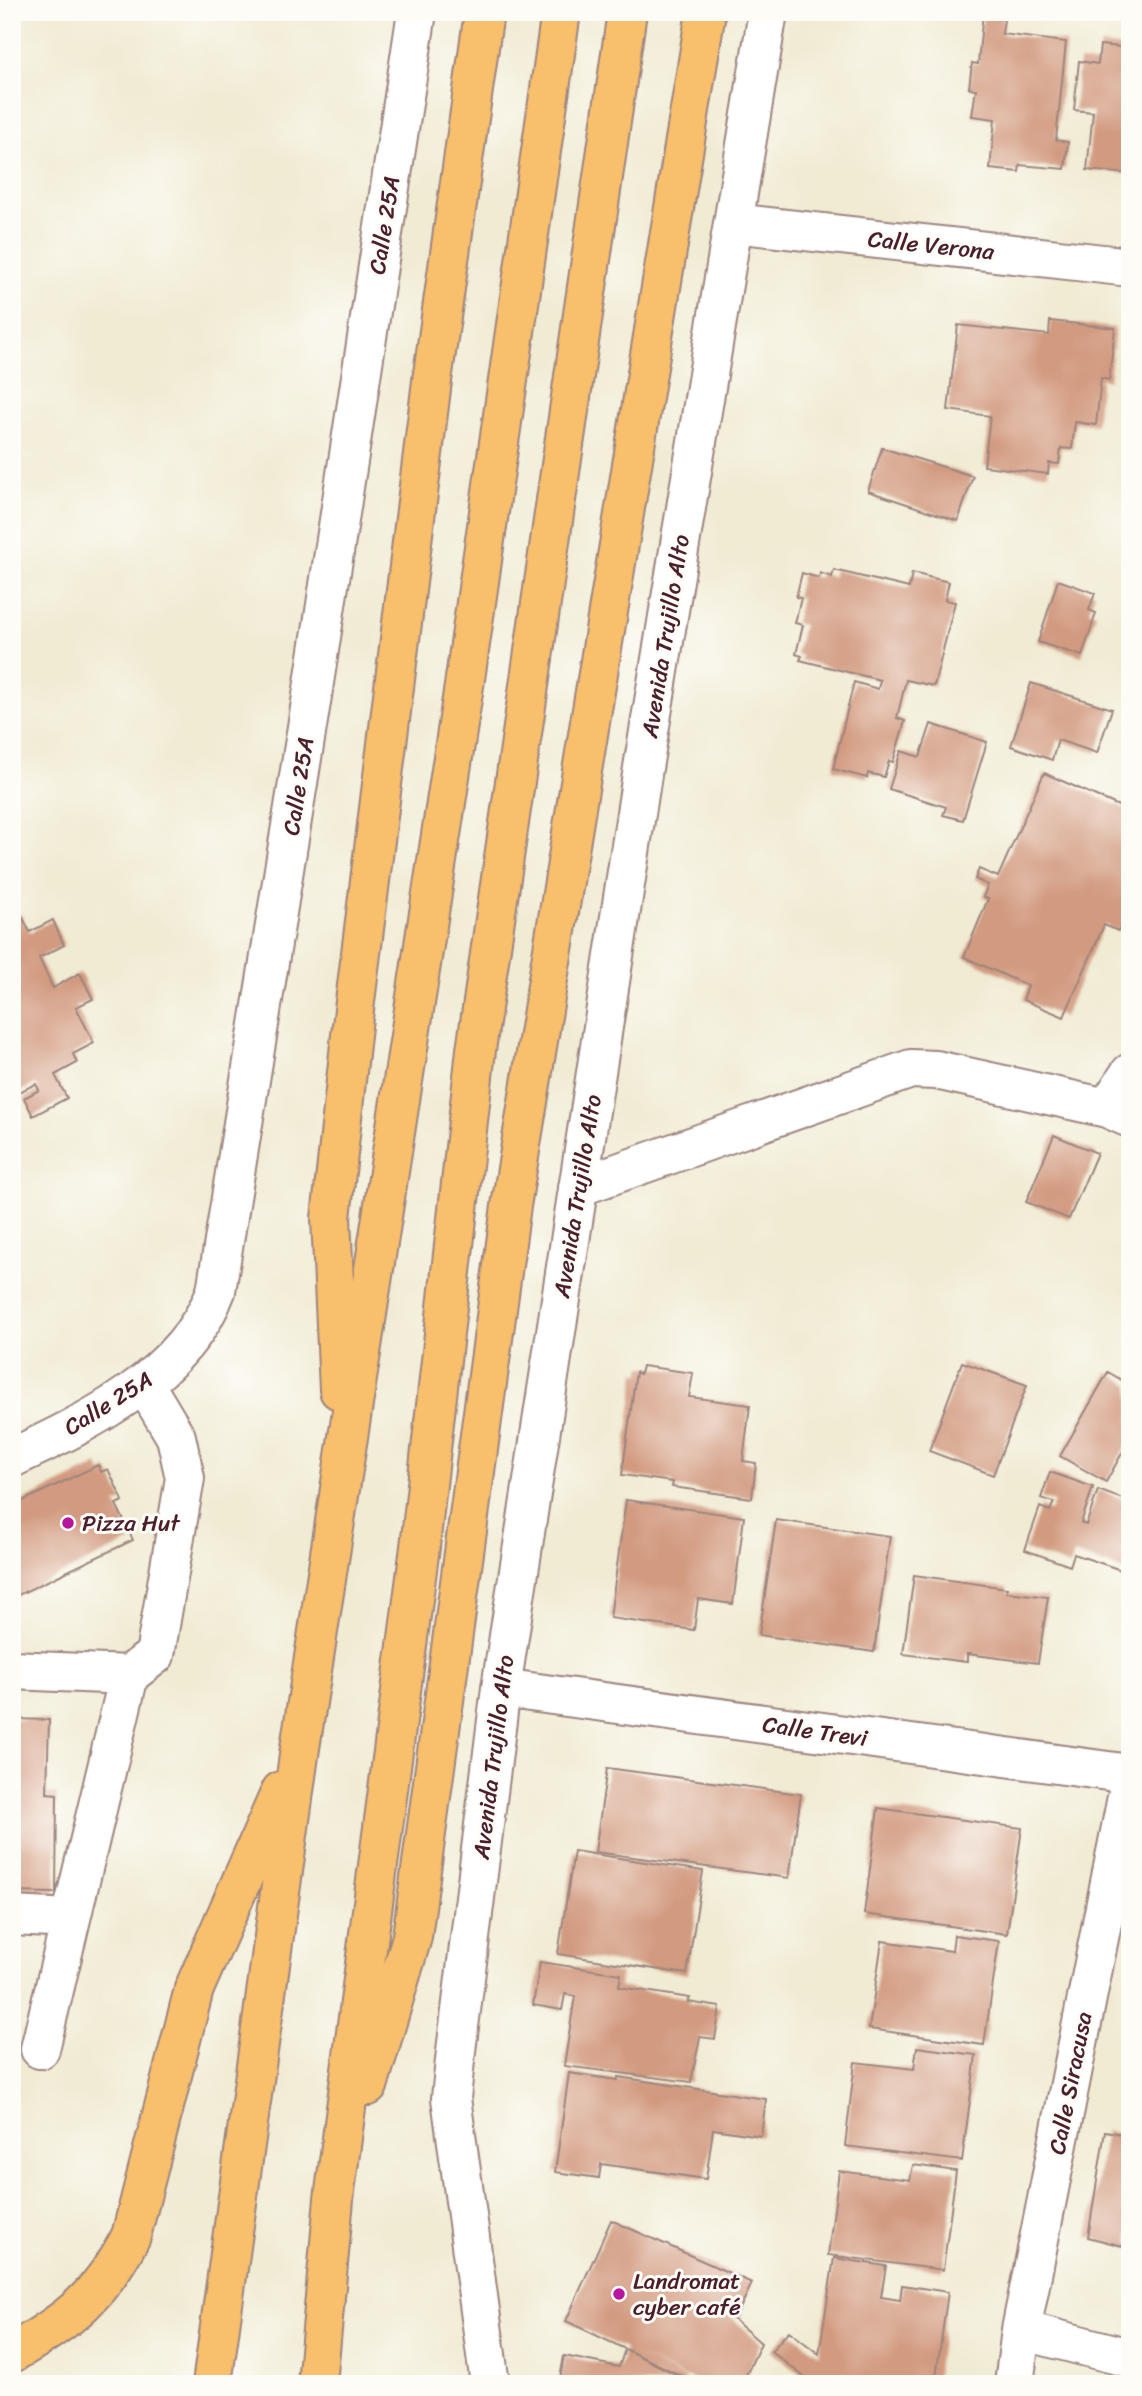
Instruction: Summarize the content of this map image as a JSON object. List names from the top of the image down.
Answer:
{
  "streets": {
    "street": [
      "Calle 25A",
      "Calle Verona",
      "Avenida Trujillo Alto",
      "Calle Trevi",
      "Calle Siracusa"
    ]
  },
  "crossings": [
    ["Calle Verona", "Avenida Trujillo Alto"],
    ["Avenida Trujillo Alto", "Calle Trevi"]
  ],
  "places": ["Pizza Hut", "Landromat cyber café"]
}
